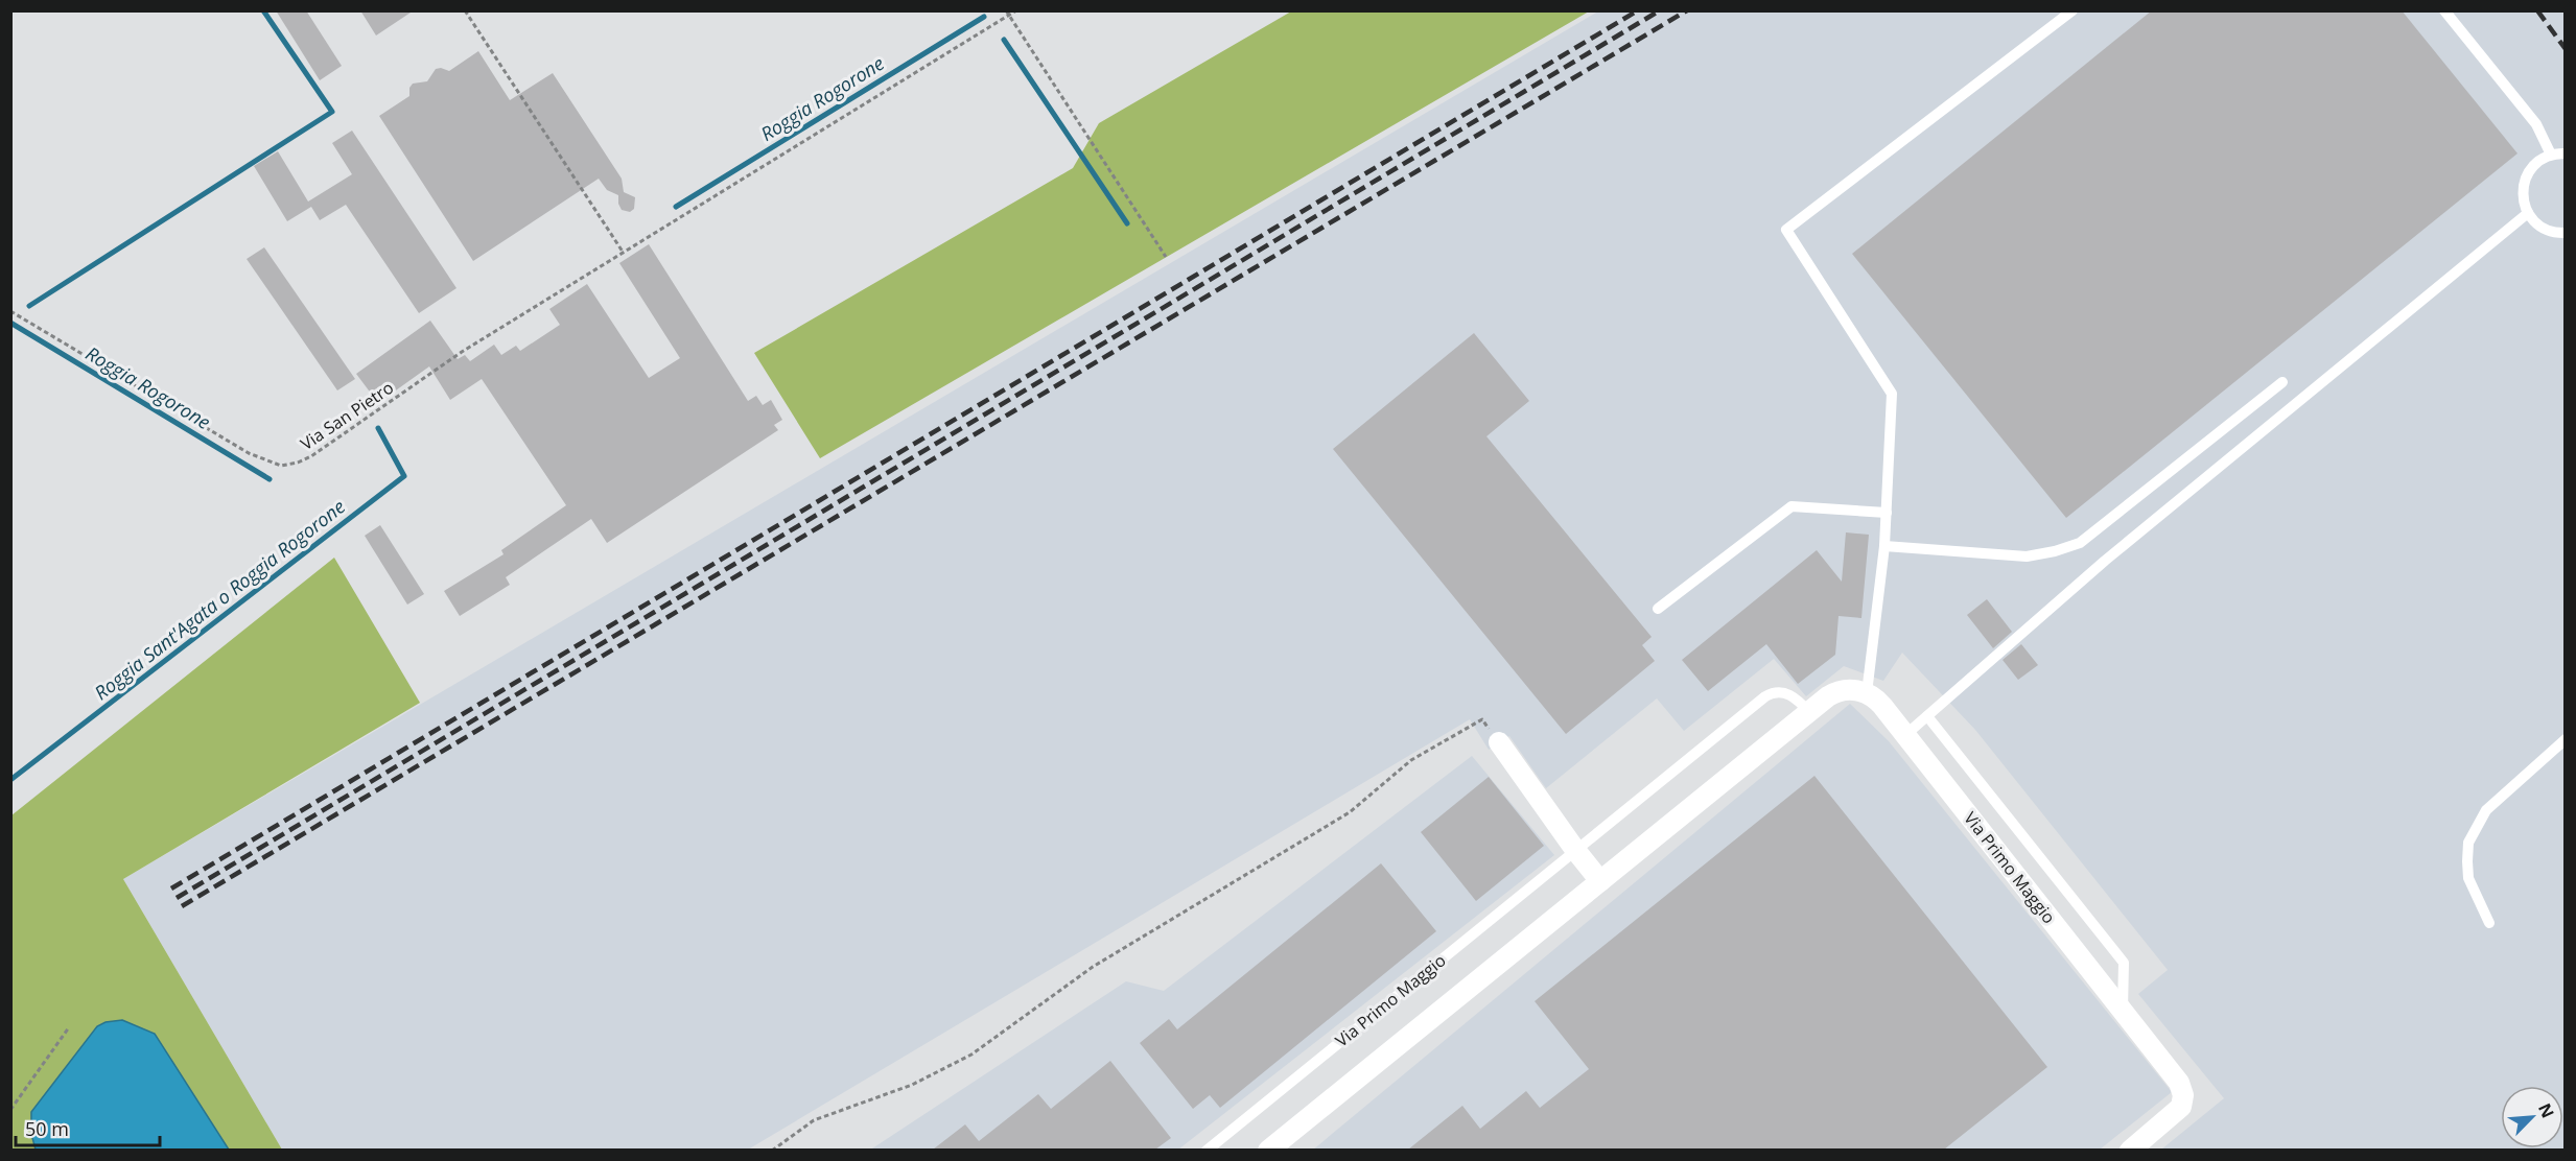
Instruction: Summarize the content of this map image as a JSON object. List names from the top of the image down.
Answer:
{
  "streets": {
    "street": ["Via Primo Maggio"],
    "path": ["Via San Pietro"]
  },
  "water": ["Roggia Rogorone", "Roggia Sant'Agata o Roggia Rogorone"],
  "scale_bar": "50 m",
  "north": "top right"
}
